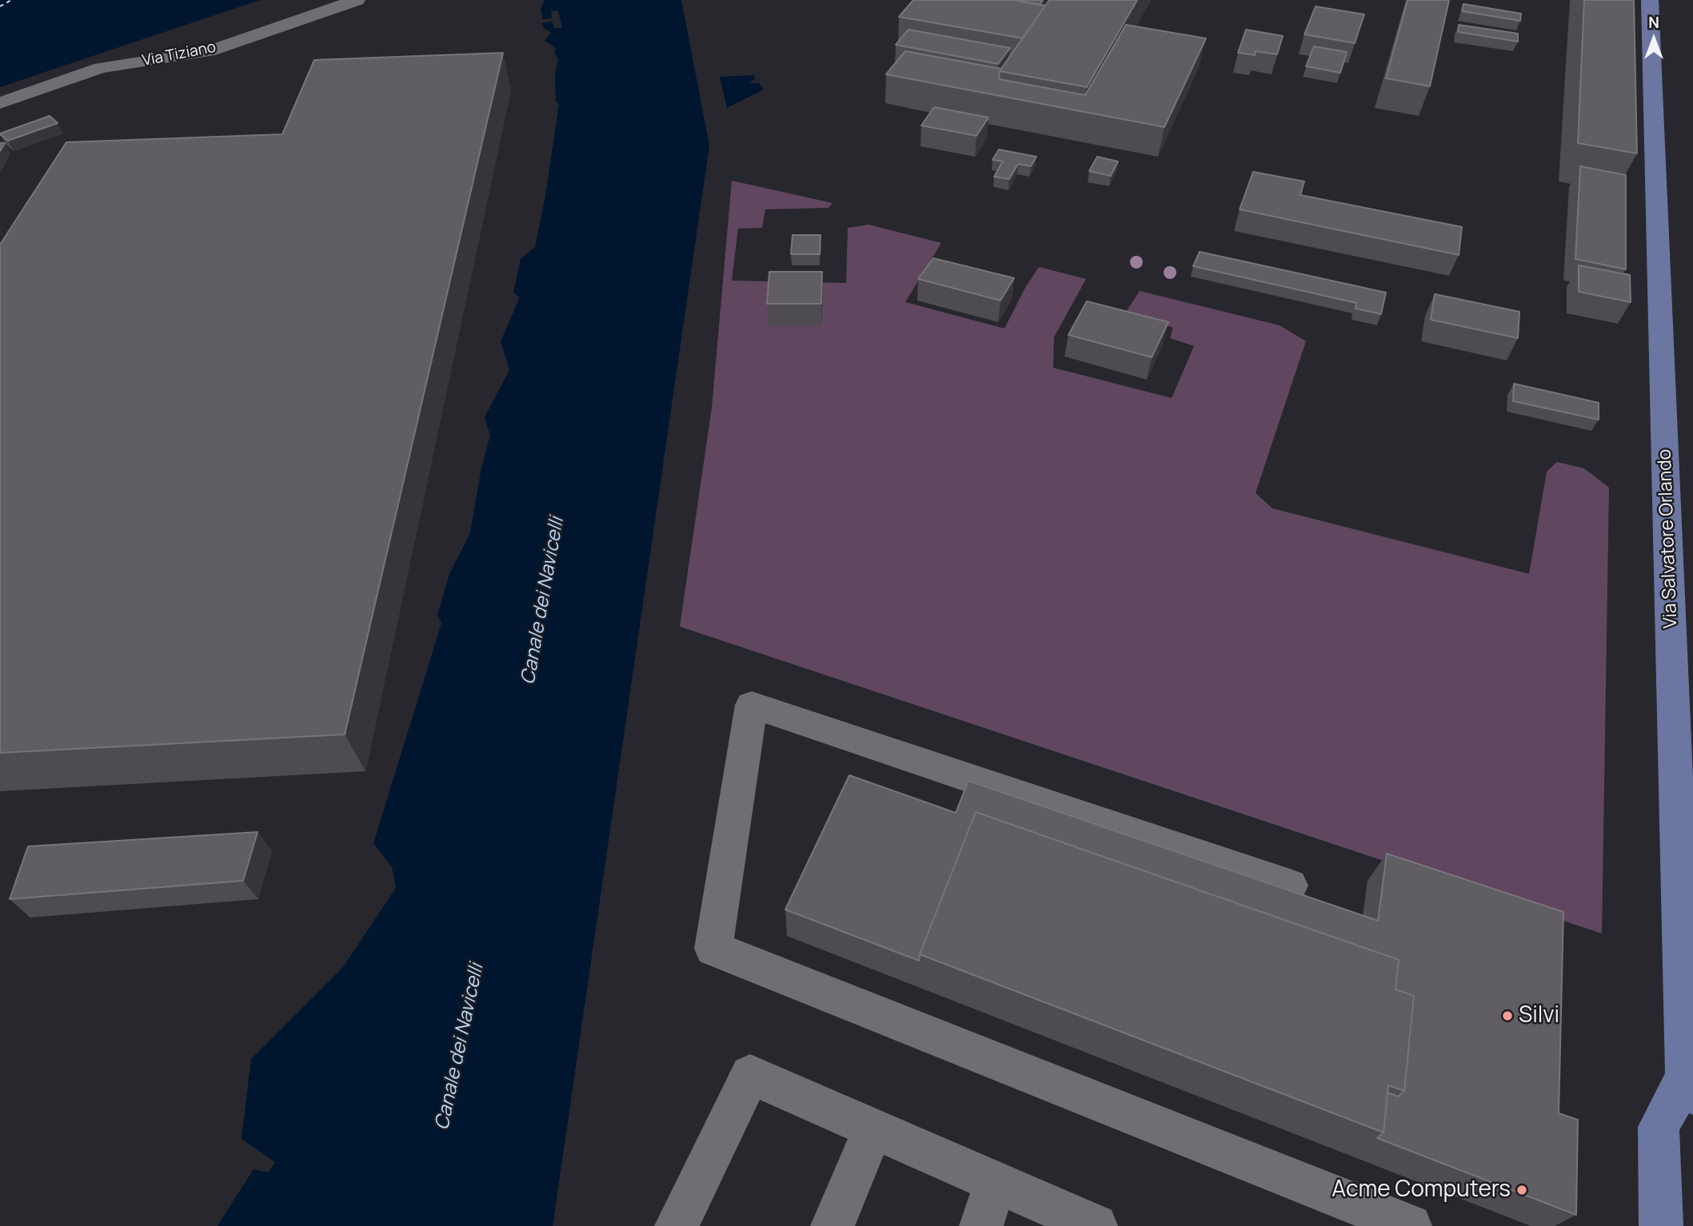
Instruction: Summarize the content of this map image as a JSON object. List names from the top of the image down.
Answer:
{
  "streets": {
    "main road": ["Via Salvatore Orlando"],
    "lane": ["Via Tiziano"]
  },
  "water": ["Canale dei Navicelli"],
  "places": ["Silvi", "Acme Computers"],
  "north": "top"
}
